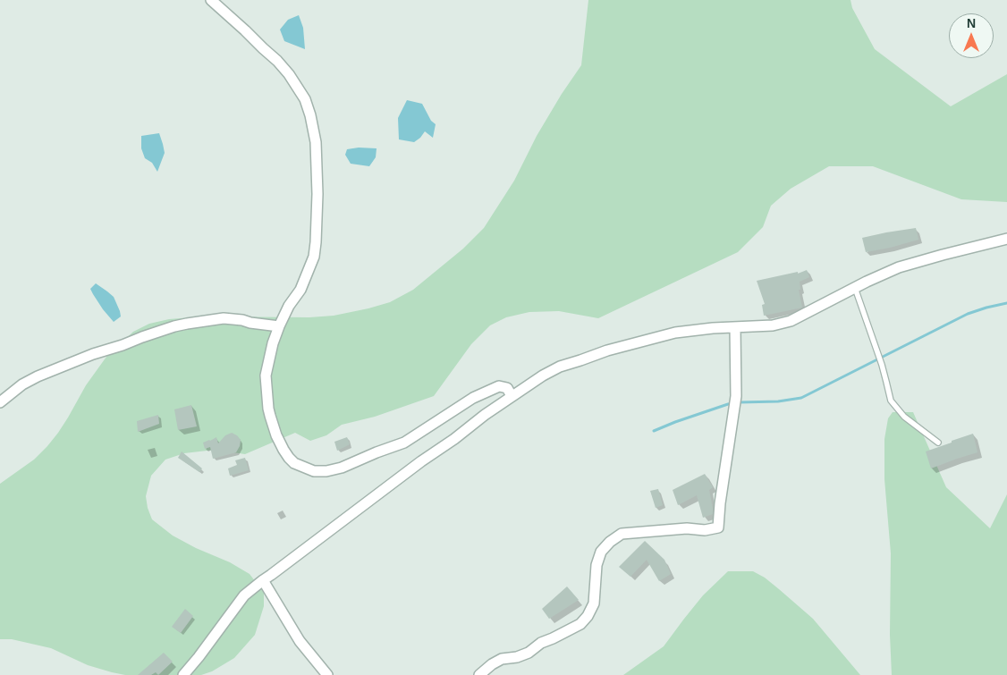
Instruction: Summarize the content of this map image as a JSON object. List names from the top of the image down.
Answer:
{
  "north": "top"
}
